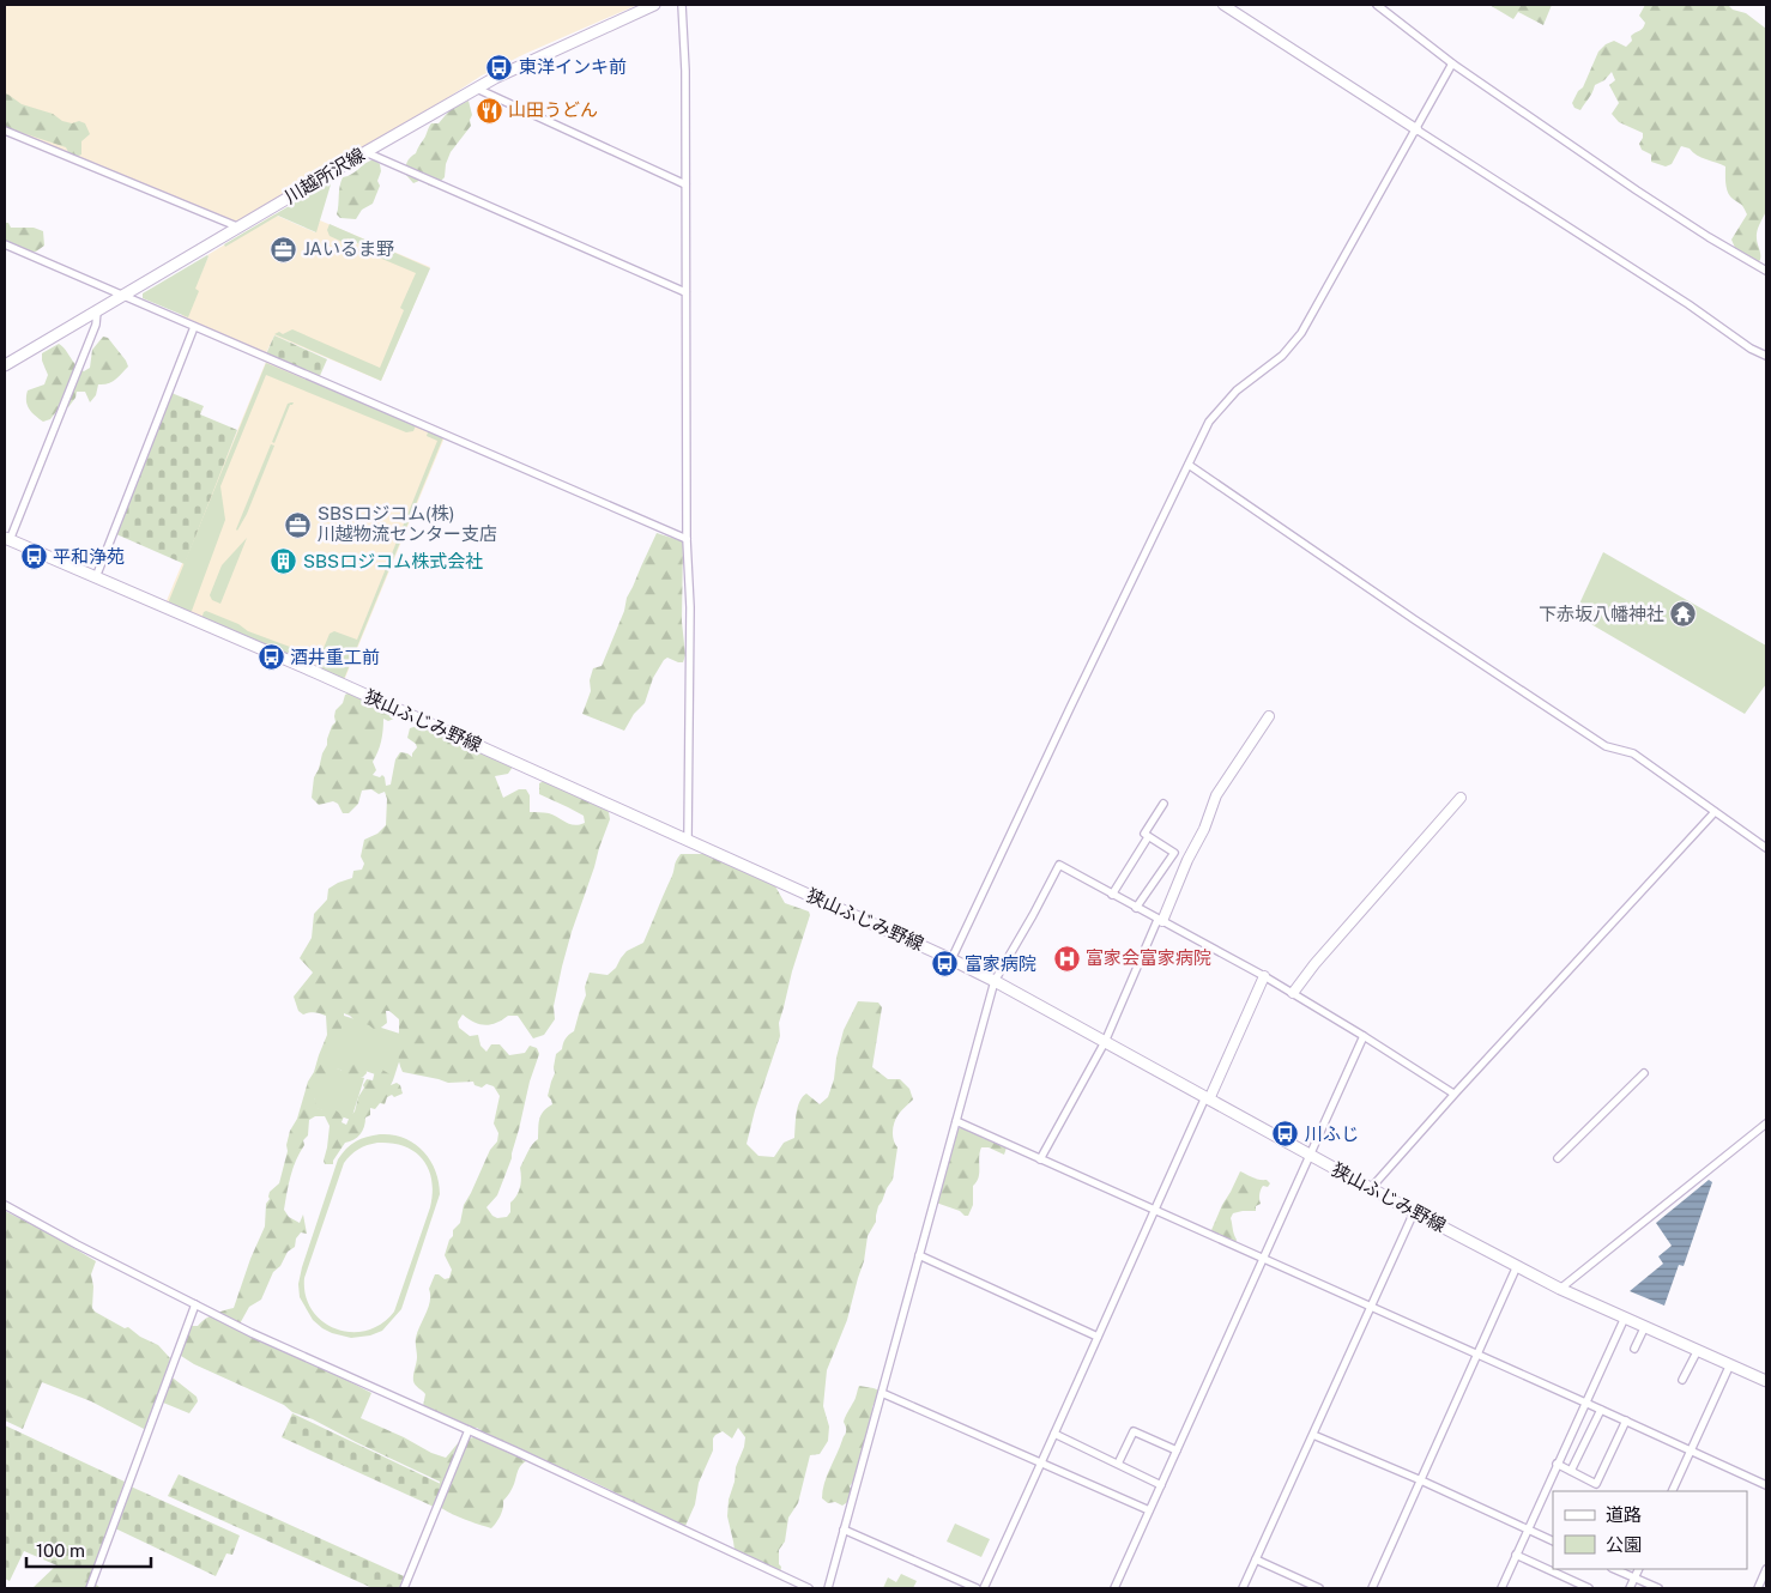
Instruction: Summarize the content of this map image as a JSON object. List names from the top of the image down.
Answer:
{
  "streets": {
    "main road": ["川越所沢線", "狭山ふじみ野線"]
  },
  "places": {
    "bus stop": [
      "東洋インキ前",
      "平和浄苑",
      "酒井重工前",
      "富家病院",
      "川ふじ"
    ],
    "restaurant": ["山田うどん"],
    "office": ["JAいるま野", "SBSロジコム(株) 川越物流センター支店"],
    "building": ["SBSロジコム株式会社"],
    "temple": ["下赤坂八幡神社"],
    "hospital": ["富家会富家病院"]
  },
  "legend": ["道路", "公園"],
  "scale_bar": "100 m"
}
